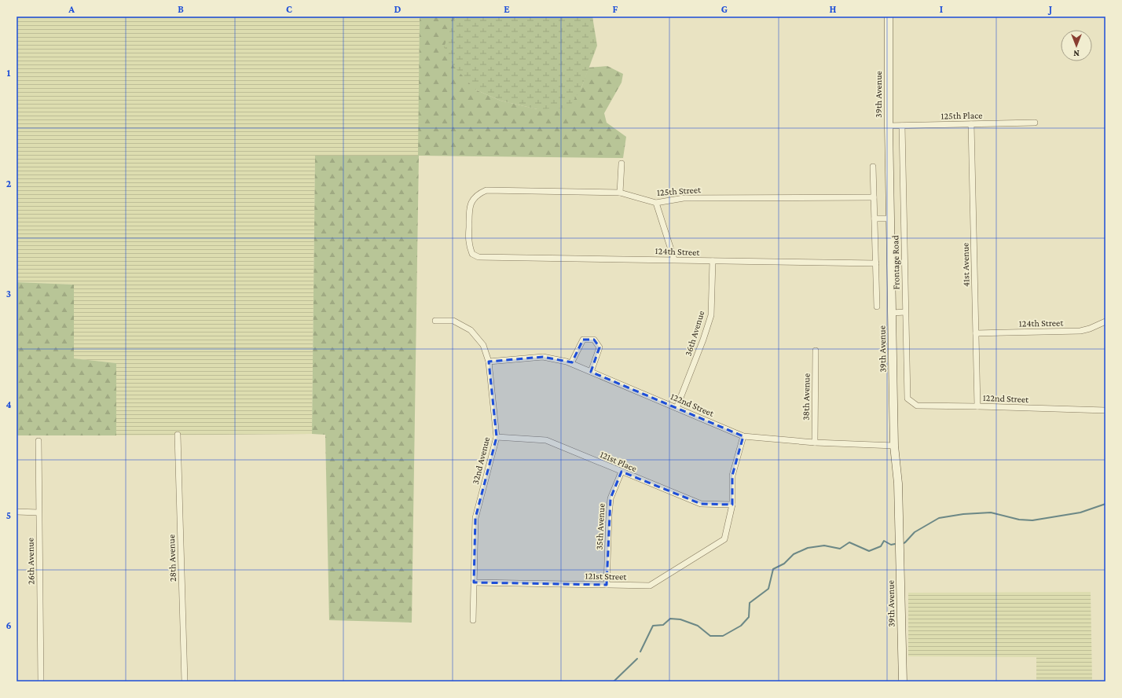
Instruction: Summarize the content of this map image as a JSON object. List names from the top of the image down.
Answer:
{
  "streets": {
    "main road": ["39th Avenue"],
    "street": [
      "125th Place",
      "125th Street",
      "124th Street",
      "Frontage Road",
      "41st Avenue",
      "36th Avenue",
      "38th Avenue",
      "122nd Street",
      "32nd Avenue",
      "121st Place",
      "35th Avenue",
      "28th Avenue",
      "26th Avenue",
      "121st Street"
    ]
  },
  "crossings": [
    ["39th Avenue", "125th Place"],
    ["39th Avenue", "122nd Street"],
    ["125th Place", "Frontage Road"],
    ["125th Place", "41st Avenue"],
    ["125th Street", "124th Street"],
    ["124th Street", "41st Avenue"],
    ["124th Street", "36th Avenue"],
    ["Frontage Road", "122nd Street"],
    ["41st Avenue", "122nd Street"],
    ["36th Avenue", "122nd Street"],
    ["38th Avenue", "122nd Street"],
    ["122nd Street", "32nd Avenue"],
    ["32nd Avenue", "121st Place"],
    ["32nd Avenue", "121st Street"],
    ["121st Place", "35th Avenue"],
    ["121st Place", "121st Street"],
    ["35th Avenue", "121st Street"]
  ],
  "north": "bottom",
  "grid": {
    "columns": [
      "A",
      "B",
      "C",
      "D",
      "E",
      "F",
      "G",
      "H",
      "I",
      "J"
    ],
    "rows": [
      "1",
      "2",
      "3",
      "4",
      "5",
      "6"
    ]
  }
}
